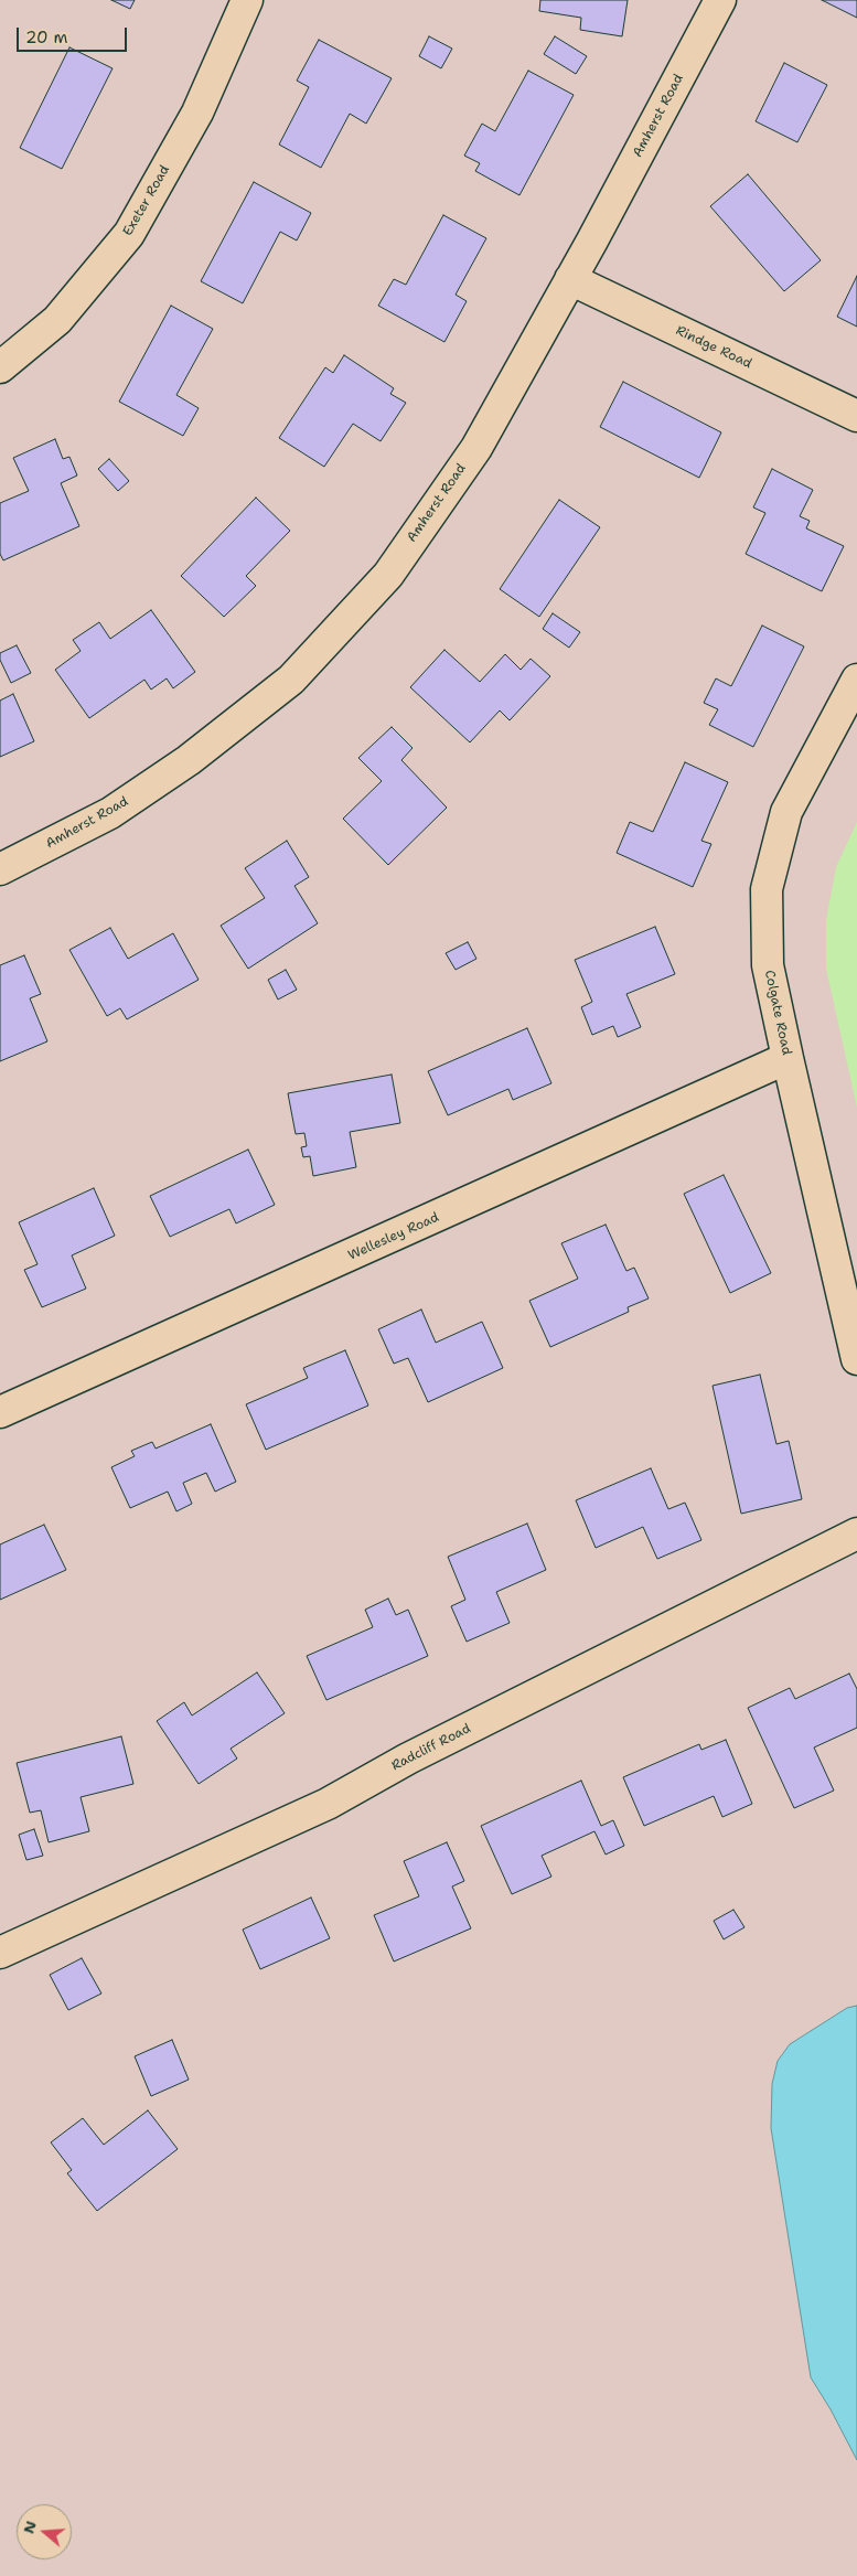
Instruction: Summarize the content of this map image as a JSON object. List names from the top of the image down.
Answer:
{
  "streets": {
    "street": [
      "Amherst Road",
      "Exeter Road",
      "Rindge Road",
      "Colgate Road",
      "Wellesley Road",
      "Radcliff Road"
    ]
  },
  "crossings": [
    ["Amherst Road", "Rindge Road"],
    ["Colgate Road", "Wellesley Road"]
  ],
  "scale_bar": "20 m",
  "north": "left"
}
